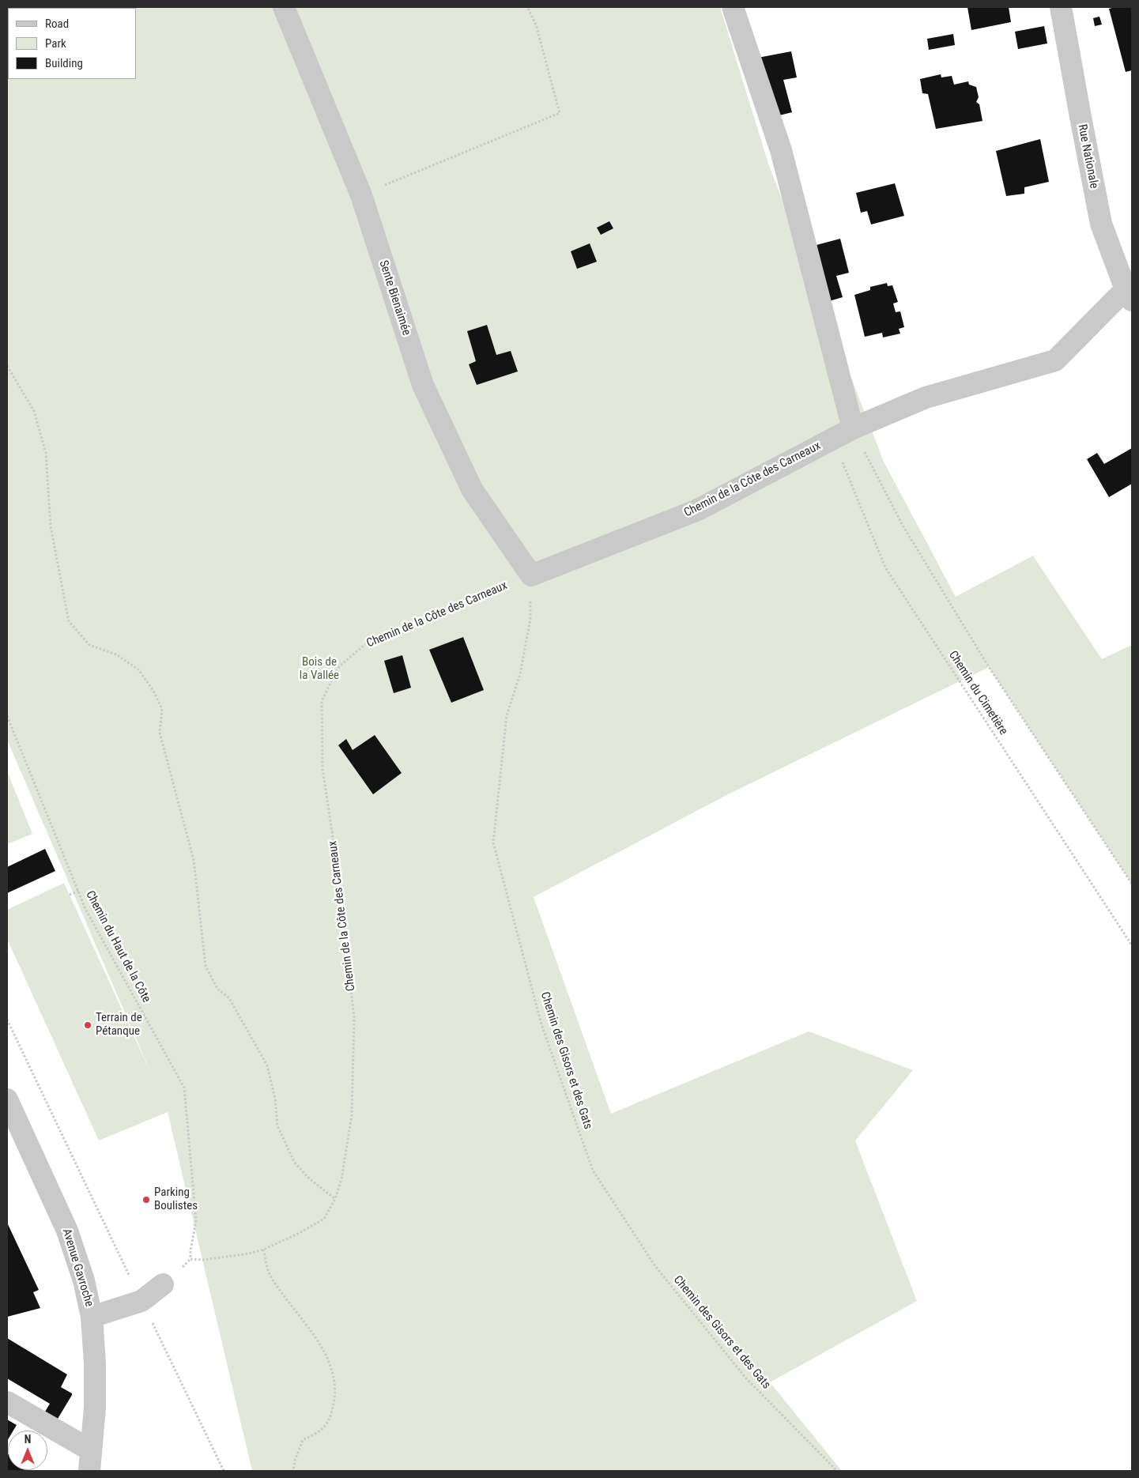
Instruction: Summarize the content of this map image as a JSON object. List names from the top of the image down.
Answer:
{
  "streets": {
    "street": [
      "Rue Nationale",
      "Sente Bienaimée",
      "Chemin de la Côte des Carneaux",
      "Avenue Gavroche"
    ],
    "path": ["Chemin du Cimetière", "Chemin du Haut de la Côte", "Chemin des Gisors et des Gats"]
  },
  "crossings": [
    ["Rue Nationale", "Chemin de la Côte des Carneaux"],
    ["Sente Bienaimée", "Chemin de la Côte des Carneaux"],
    ["Sente Bienaimée", "Chemin des Gisors et des Gats"],
    ["Chemin de la Côte des Carneaux", "Chemin du Cimetière"],
    ["Chemin de la Côte des Carneaux", "Chemin du Haut de la Côte"],
    ["Chemin de la Côte des Carneaux", "Chemin des Gisors et des Gats"]
  ],
  "parks": ["Bois de la Vallée"],
  "places": ["Terrain de Pétanque", "Parking Boulistes"],
  "legend": ["Road", "Park", "Building"],
  "north": "top"
}
